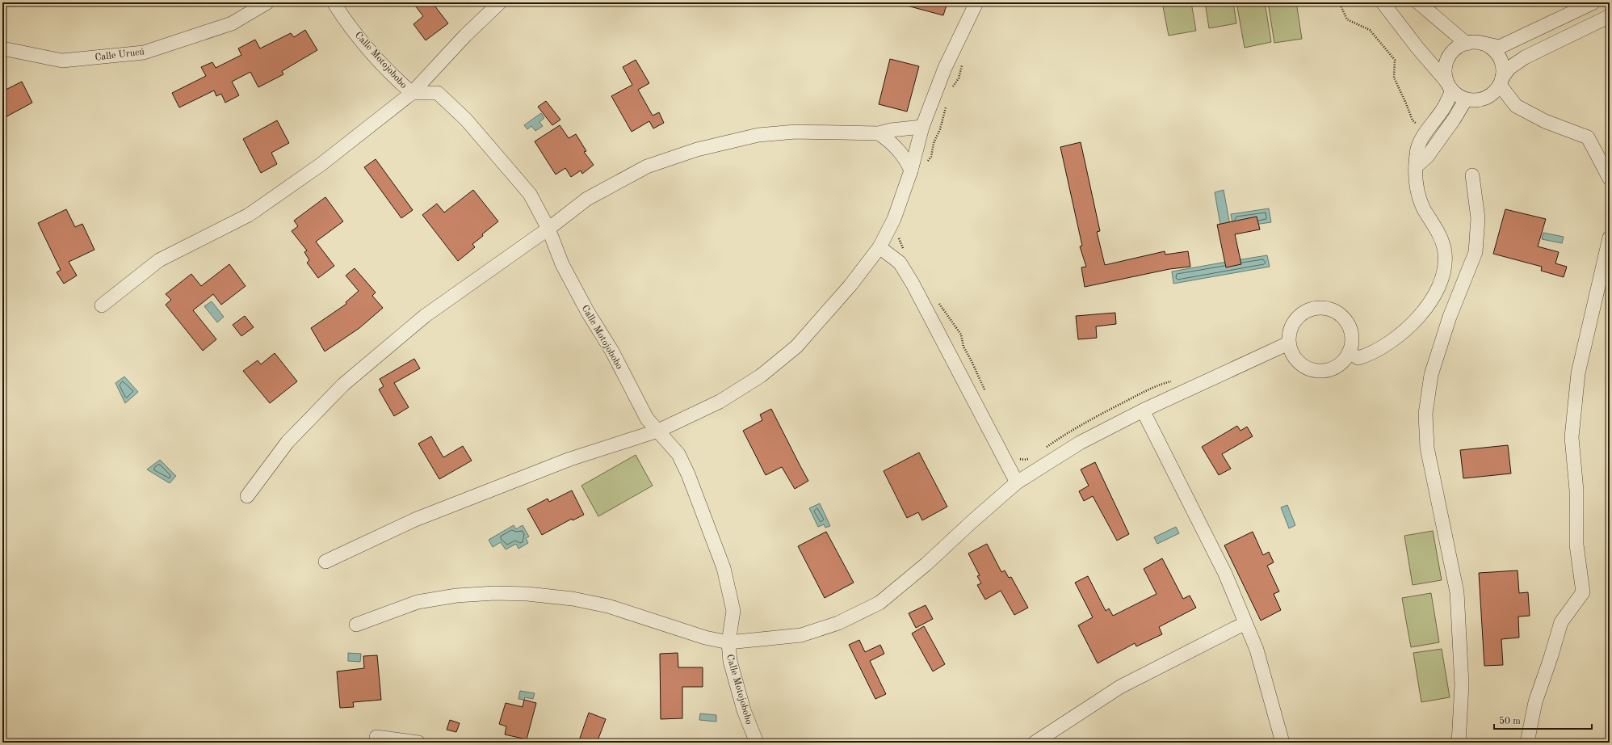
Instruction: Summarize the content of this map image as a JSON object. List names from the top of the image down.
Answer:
{
  "streets": {
    "street": ["Calle Urucú", "Calle Motojobobo"]
  },
  "scale_bar": "50 m"
}
